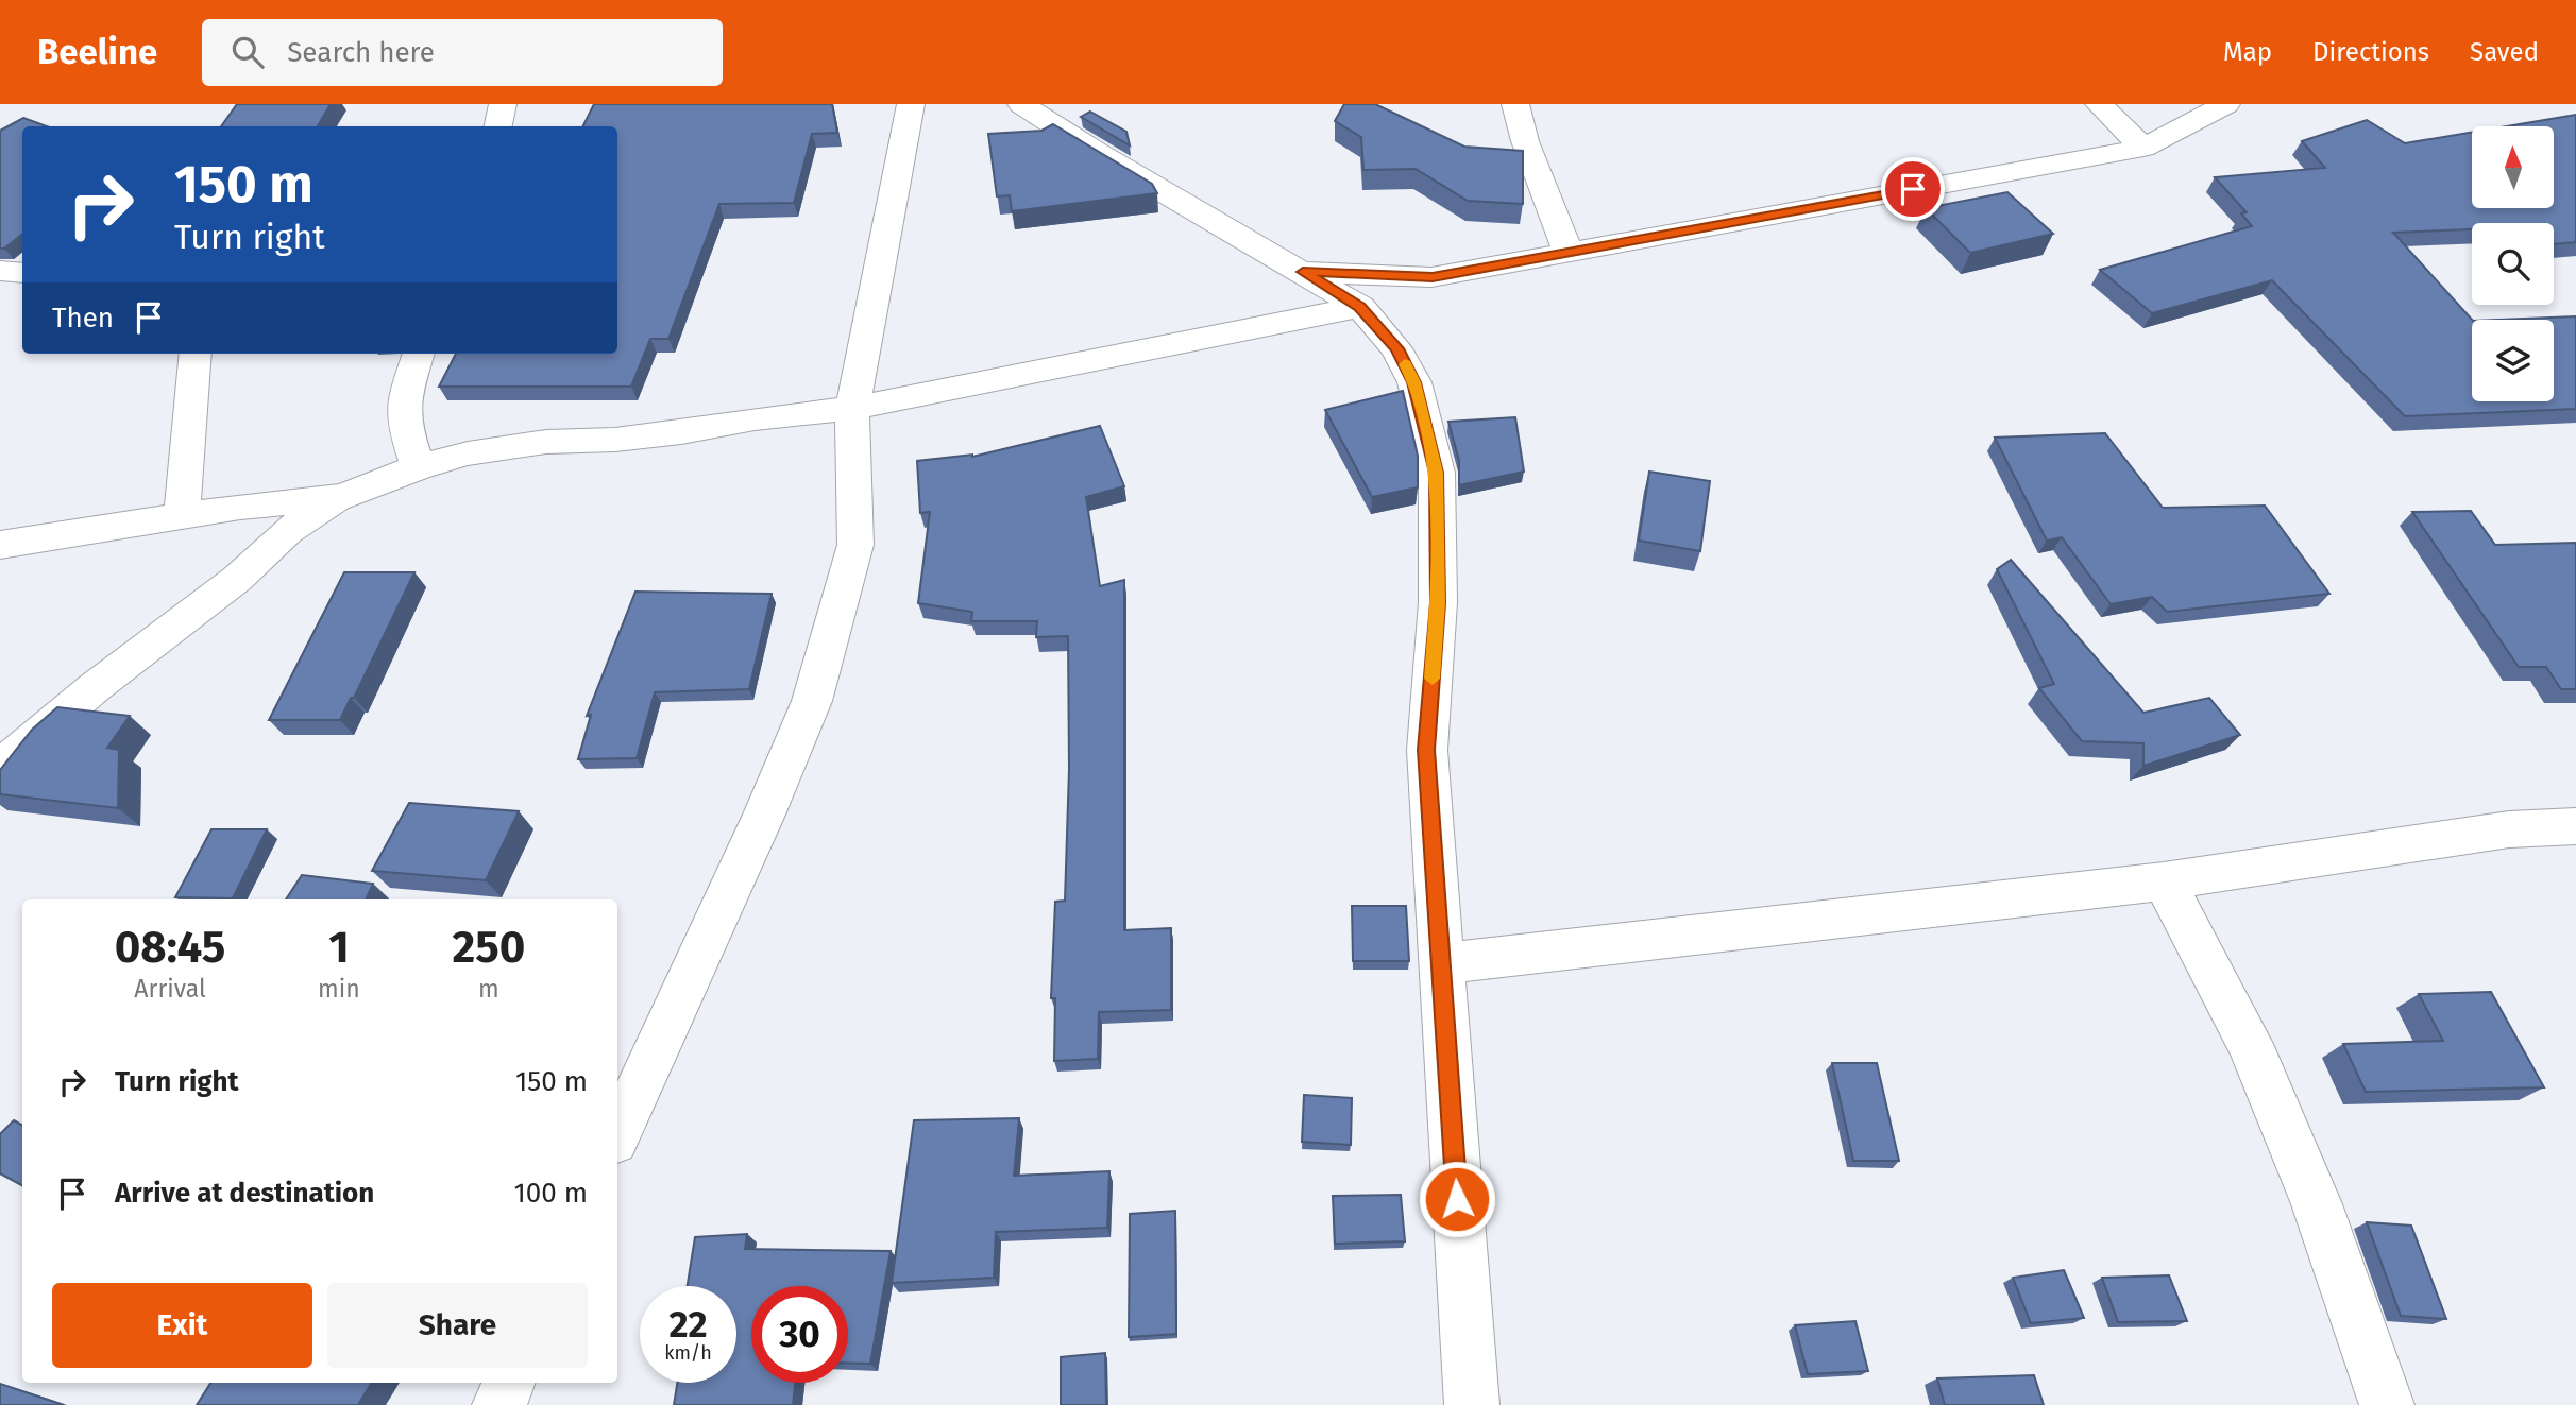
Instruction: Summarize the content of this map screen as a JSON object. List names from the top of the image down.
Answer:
{
  "north": "top",
  "page": {
    "header": "Beeline",
    "search": "Search here",
    "nav": ["Map", "Directions", "Saved"],
    "turn": ["150 m", "Turn right"],
    "then": "Then",
    "eta": [
      "08:45",
      "Arrival",
      "1",
      "min",
      "250",
      "m"
    ],
    "list": [
      {
        "name": "Turn right",
        "value": "150 m"
      },
      {
        "name": "Arrive at destination",
        "value": "100 m"
      }
    ],
    "buttons": ["Exit", "Share"],
    "speed": "22 km/h",
    "limit": "30"
  }
}
